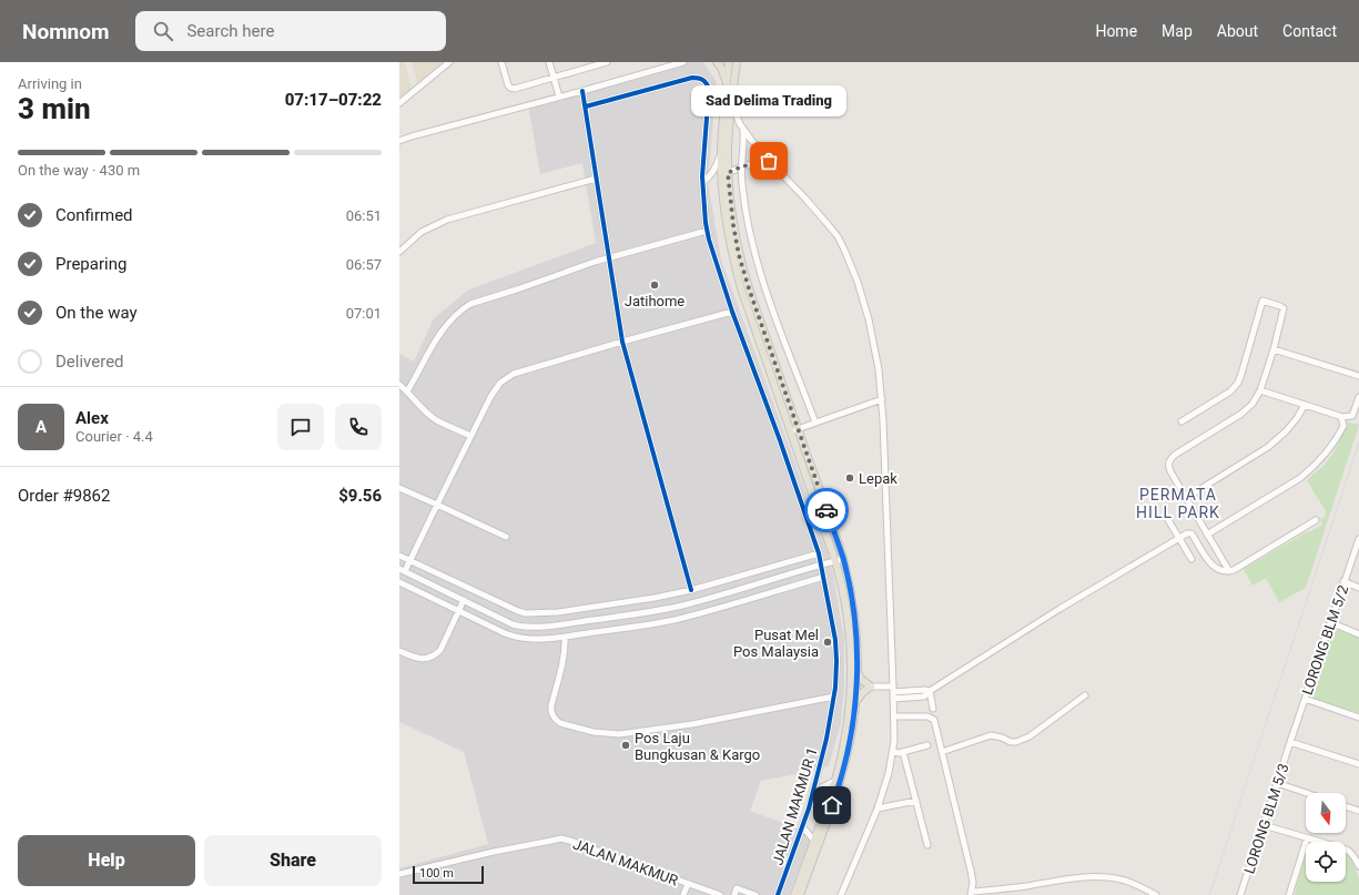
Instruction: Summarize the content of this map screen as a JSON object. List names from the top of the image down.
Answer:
{
  "streets": {
    "street": [
      "LORONG BLM 5/2",
      "JALAN MAKMUR 1",
      "LORONG BLM 5/3",
      "JALAN MAKMUR"
    ]
  },
  "crossings": [
    ["LORONG BLM 5/2", "LORONG BLM 5/3"]
  ],
  "districts": ["PERMATA HILL PARK"],
  "places": [
    "Sad Delima Trading",
    "Jatihome",
    "Lepak",
    "Pusat Mel Pos Malaysia",
    "Pos Laju Bungkusan & Kargo"
  ],
  "scale_bar": "100 m",
  "north": "bottom",
  "page": {
    "header": "Nomnom",
    "search": "Search here",
    "nav": [
      "Home",
      "Map",
      "About",
      "Contact"
    ],
    "heading": ["3 min", "Arriving in", "07:17–07:22"],
    "panel": [
      "Alex",
      "Courier · 4.4",
      "Order #9862",
      "$9.56"
    ],
    "bubble": "Sad Delima Trading",
    "bar": "On the way · 430 m",
    "list": [
      ["Confirmed", "06:51"],
      ["Preparing", "06:57"],
      ["On the way", "07:01"],
      "Delivered"
    ],
    "round": "A",
    "buttons": ["Help", "Share"],
    "scale": "100 m"
  }
}
